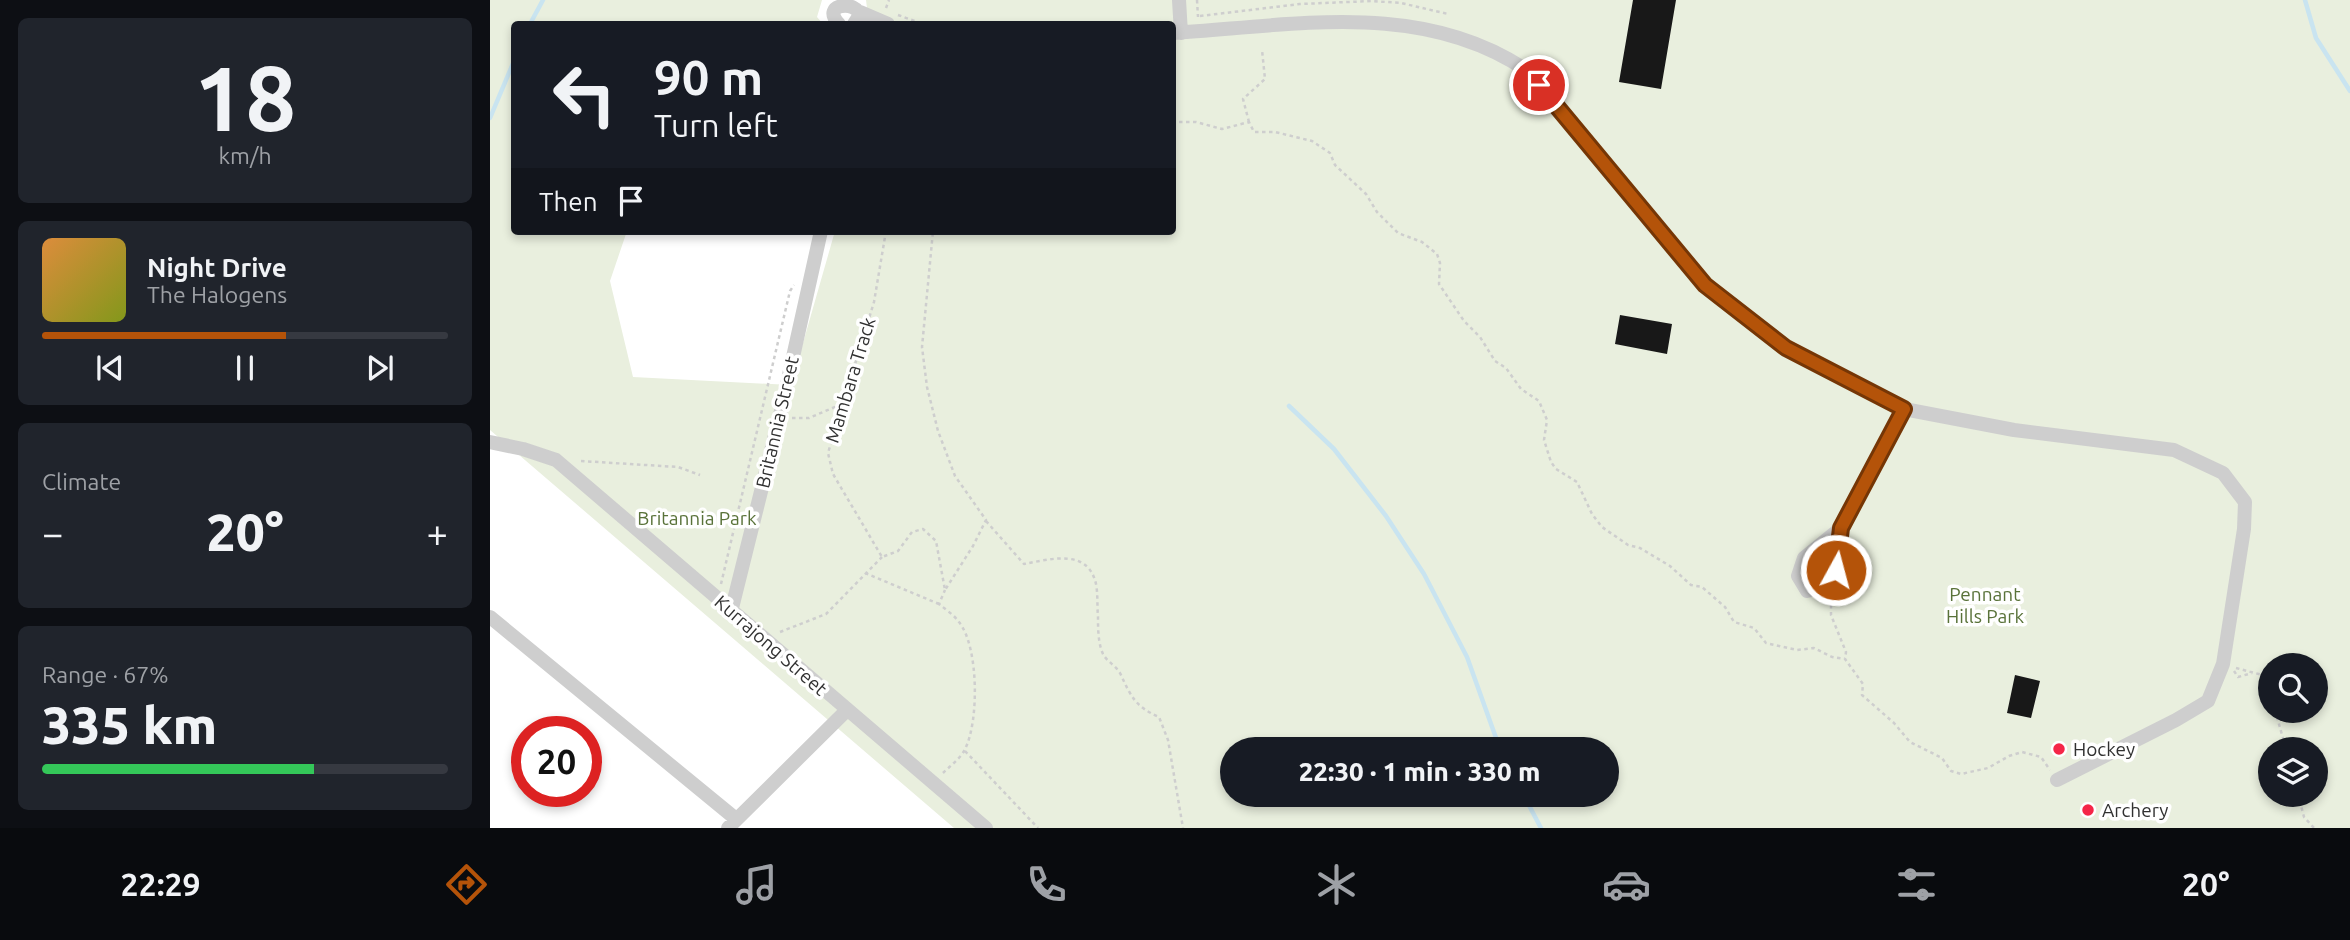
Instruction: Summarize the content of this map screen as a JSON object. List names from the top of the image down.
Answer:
{
  "streets": {
    "street": ["Britannia Street", "Kurrajong Street"],
    "path": ["Mambara Track"]
  },
  "crossings": [
    ["Britannia Street", "Kurrajong Street"]
  ],
  "parks": ["Britannia Park", "Pennant Hills Park"],
  "places": ["Hockey", "Archery"],
  "page": {
    "tile": [
      ["18", "km/h"],
      "Climate",
      ["Range · 67%", "335 km"]
    ],
    "turn": ["90 m", "Turn left"],
    "then": "Then",
    "song": ["Night Drive", "The Halogens"],
    "heat": ["−", "20°", "+"],
    "limit": "20",
    "trip": "22:30 · 1 min · 330 m",
    "tabs": ["22:29", "20°"]
  }
}
